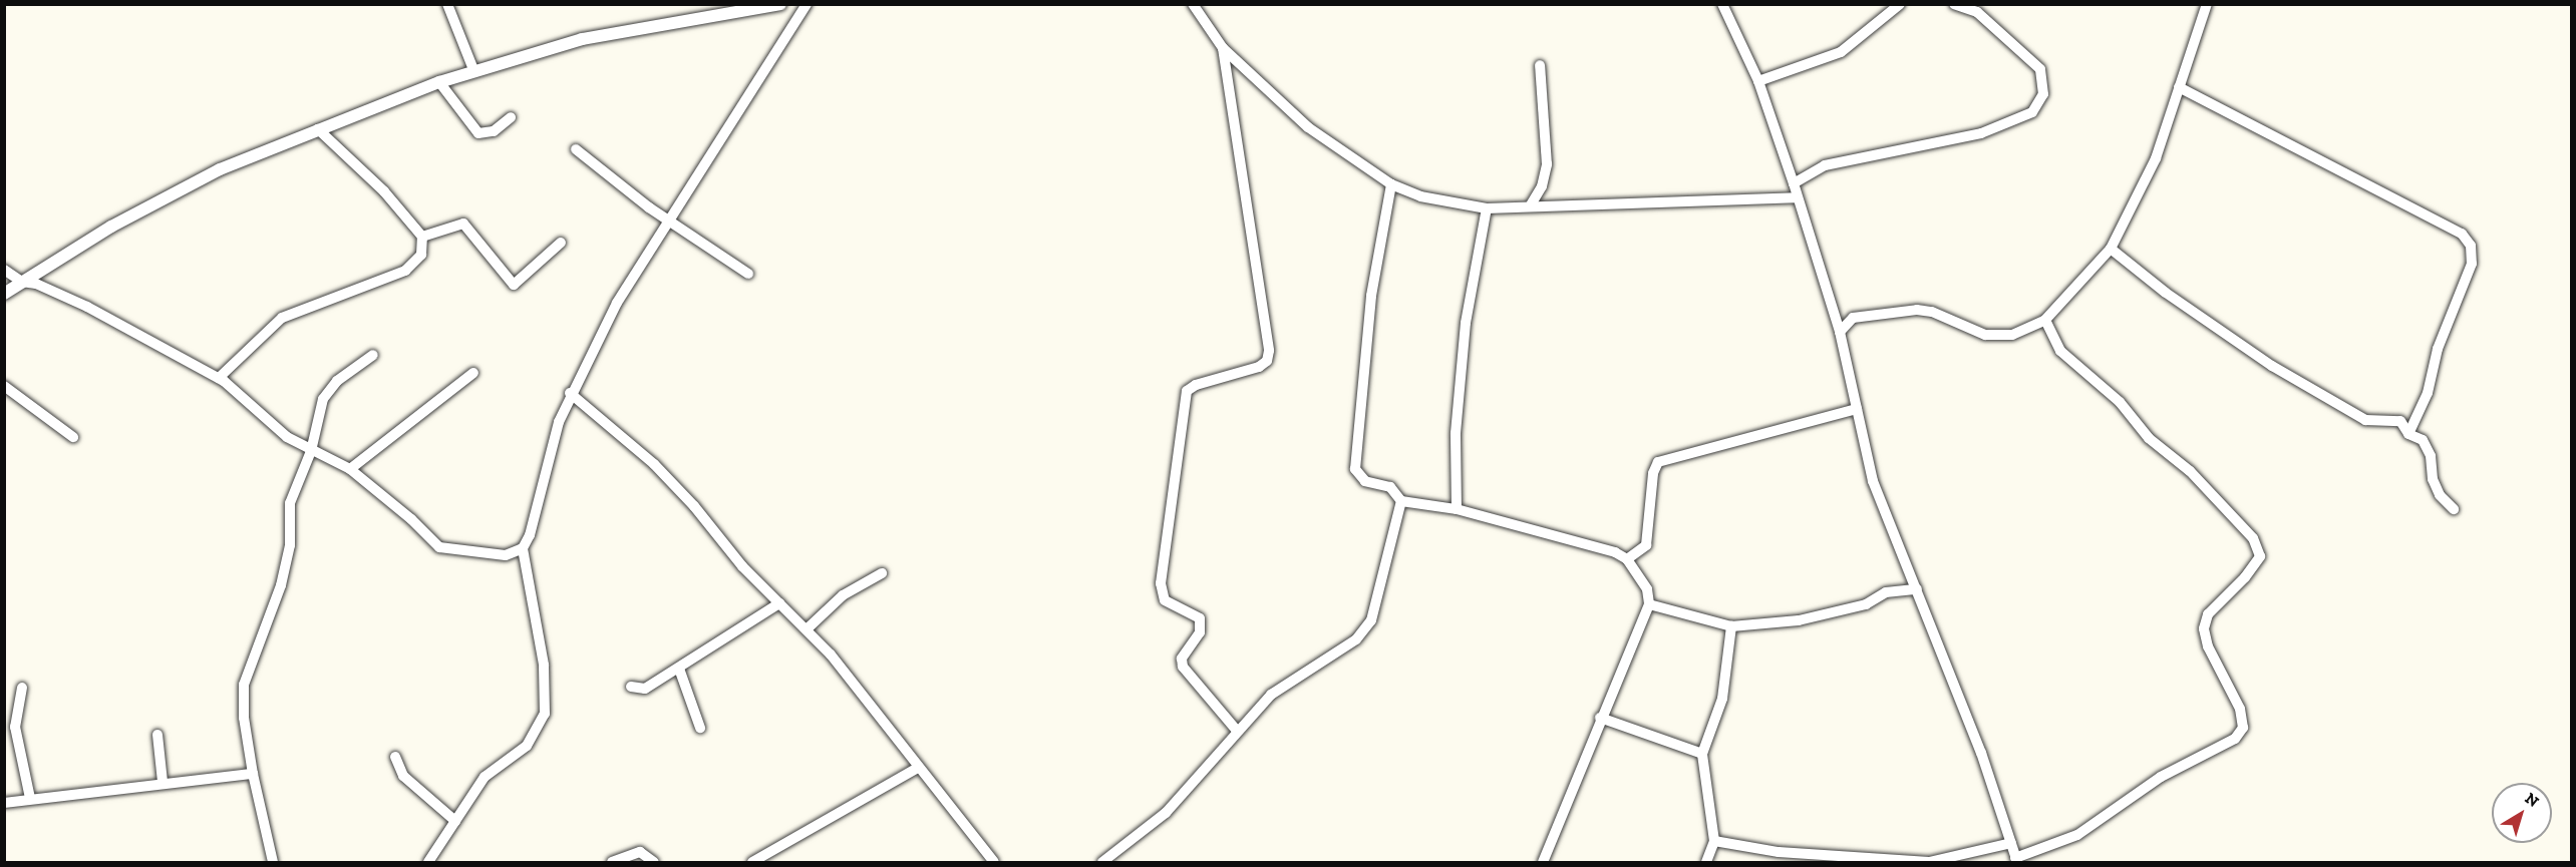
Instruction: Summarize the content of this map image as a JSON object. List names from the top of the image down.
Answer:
{
  "north": "top right"
}
